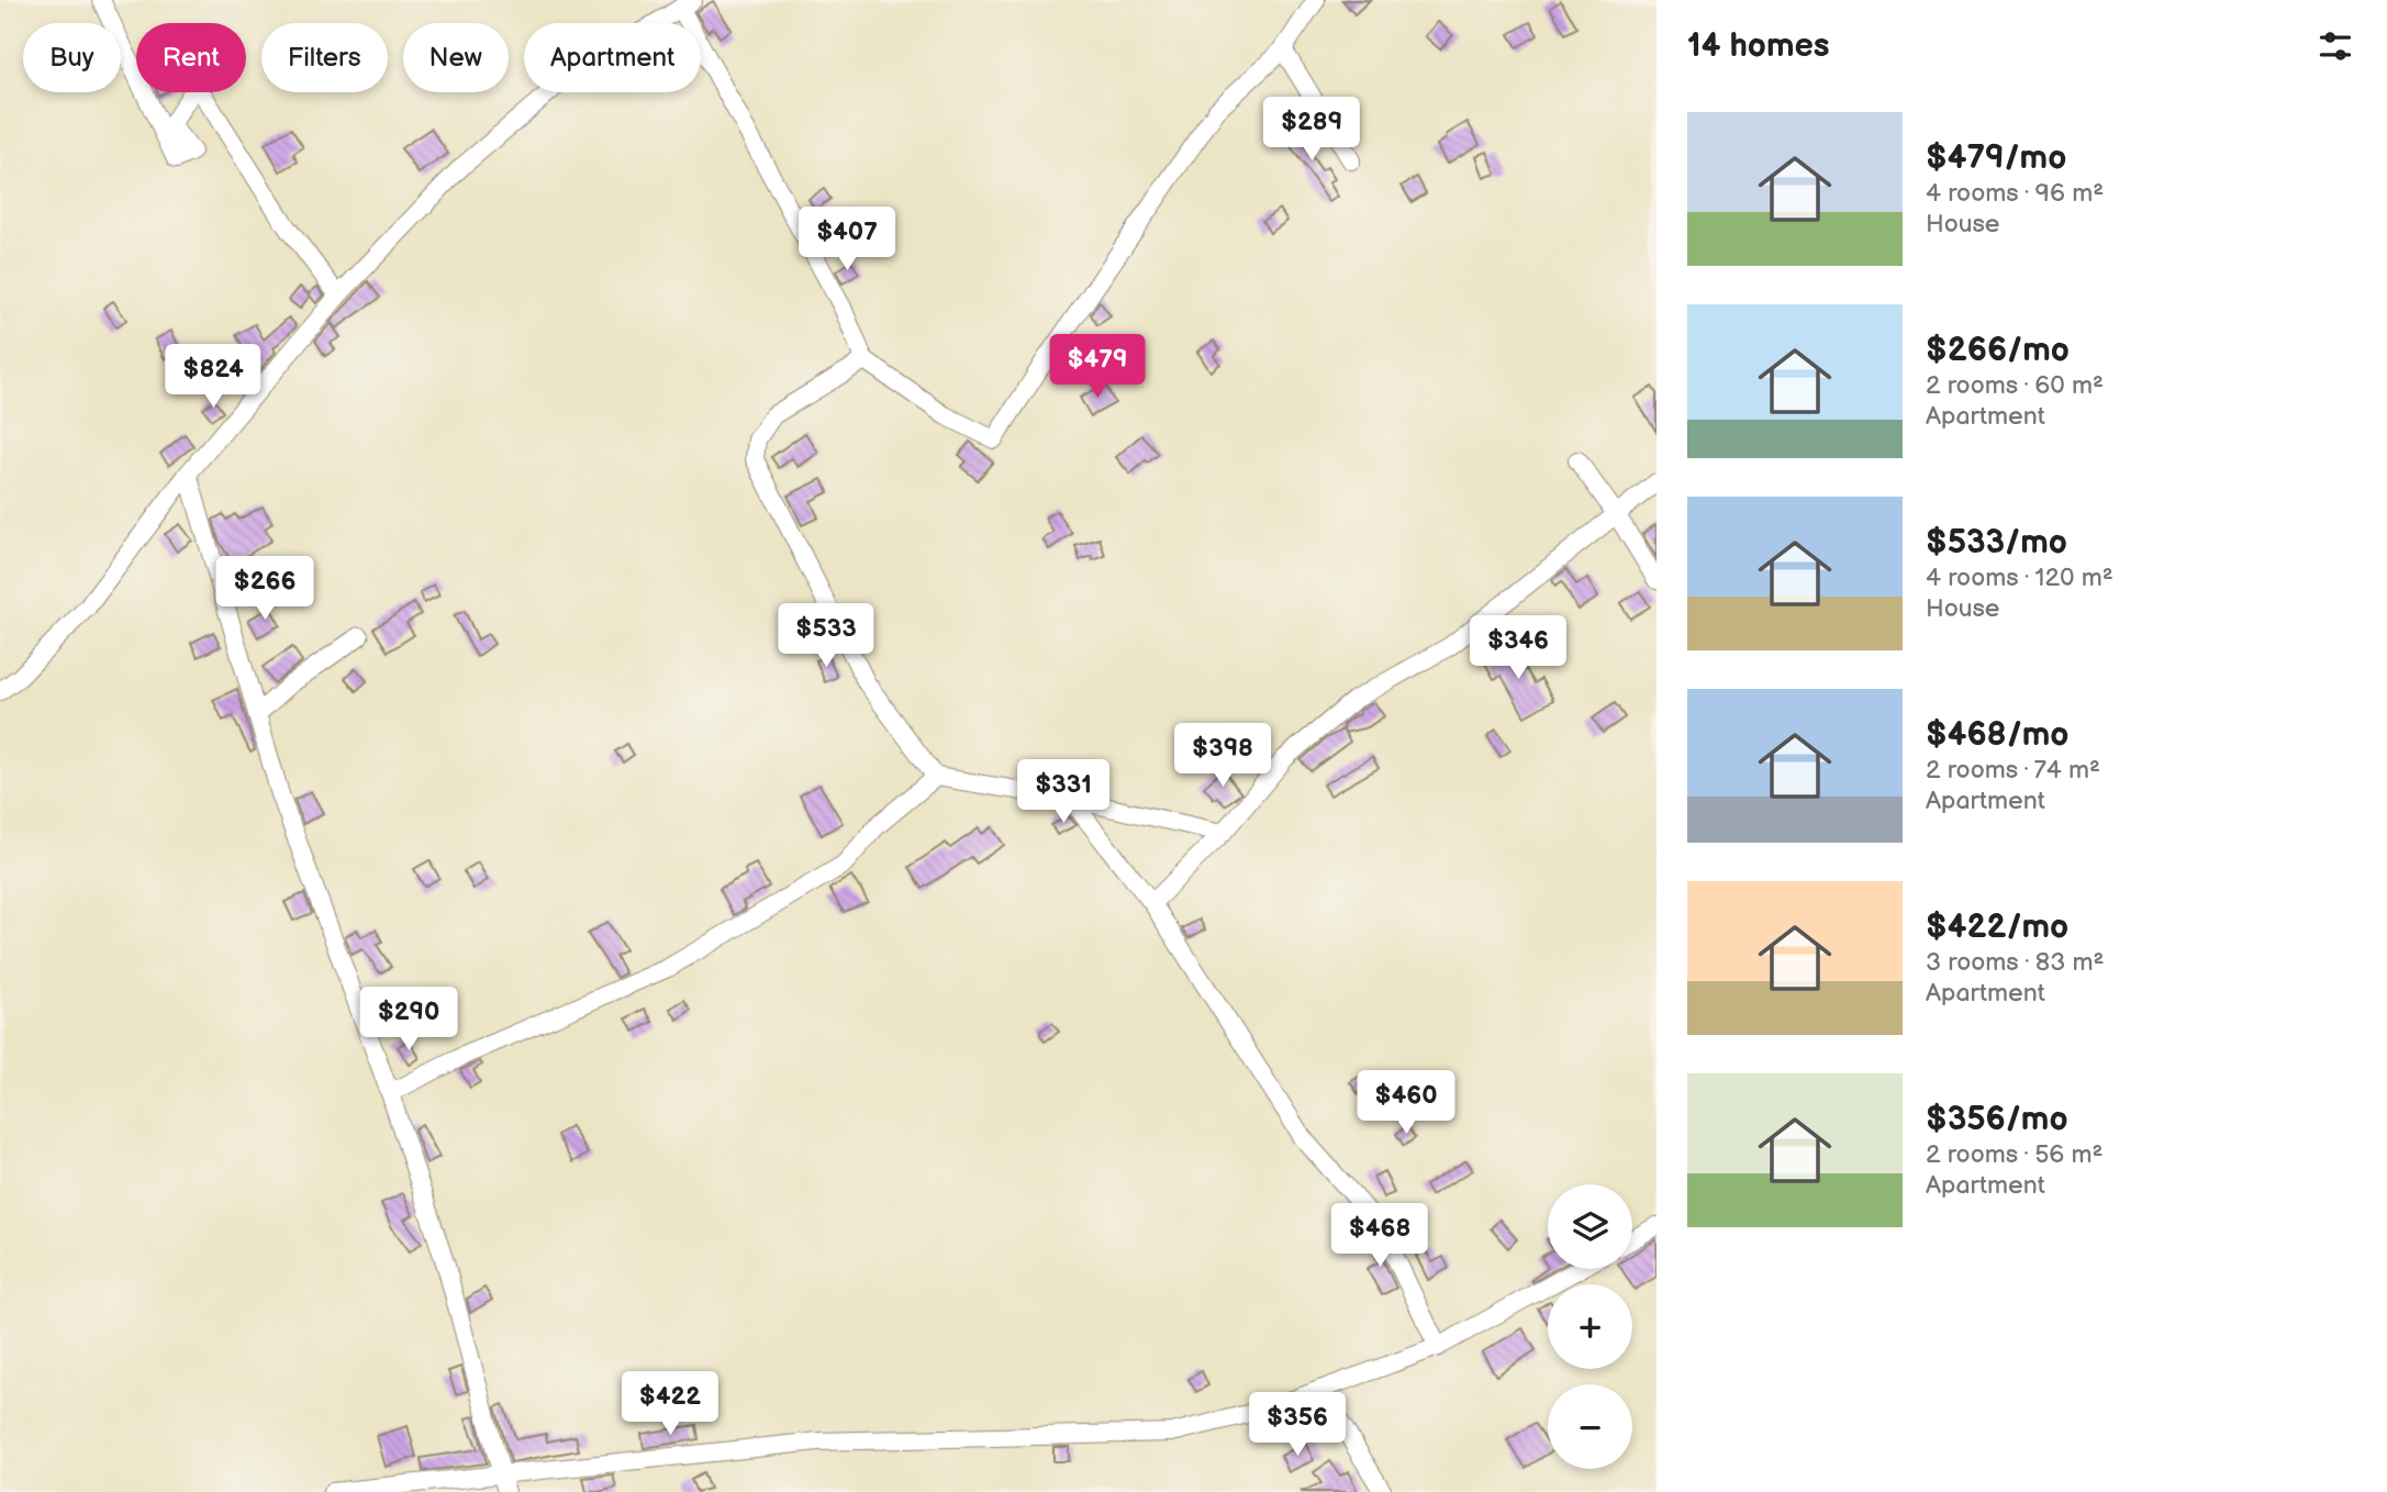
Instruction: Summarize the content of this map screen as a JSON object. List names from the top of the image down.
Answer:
{
  "page": {
    "heading": "14 homes",
    "chip": [
      "Buy",
      "Rent",
      "Filters",
      "New",
      "Apartment"
    ],
    "list": [
      {
        "name": "$479/mo",
        "note": "4 rooms · 96 m² · House"
      },
      {
        "name": "$266/mo",
        "note": "2 rooms · 60 m² · Apartment"
      },
      {
        "name": "$533/mo",
        "note": "4 rooms · 120 m² · House"
      },
      {
        "name": "$468/mo",
        "note": "2 rooms · 74 m² · Apartment"
      },
      {
        "name": "$422/mo",
        "note": "3 rooms · 83 m² · Apartment"
      },
      {
        "name": "$356/mo",
        "note": "2 rooms · 56 m² · Apartment"
      }
    ],
    "price": [
      "$289",
      "$407",
      "$479",
      "$824",
      "$266",
      "$533",
      "$346",
      "$398",
      "$331",
      "$290",
      "$460",
      "$468",
      "$422",
      "$356"
    ],
    "map_buttons": ["+", "−"]
  }
}
